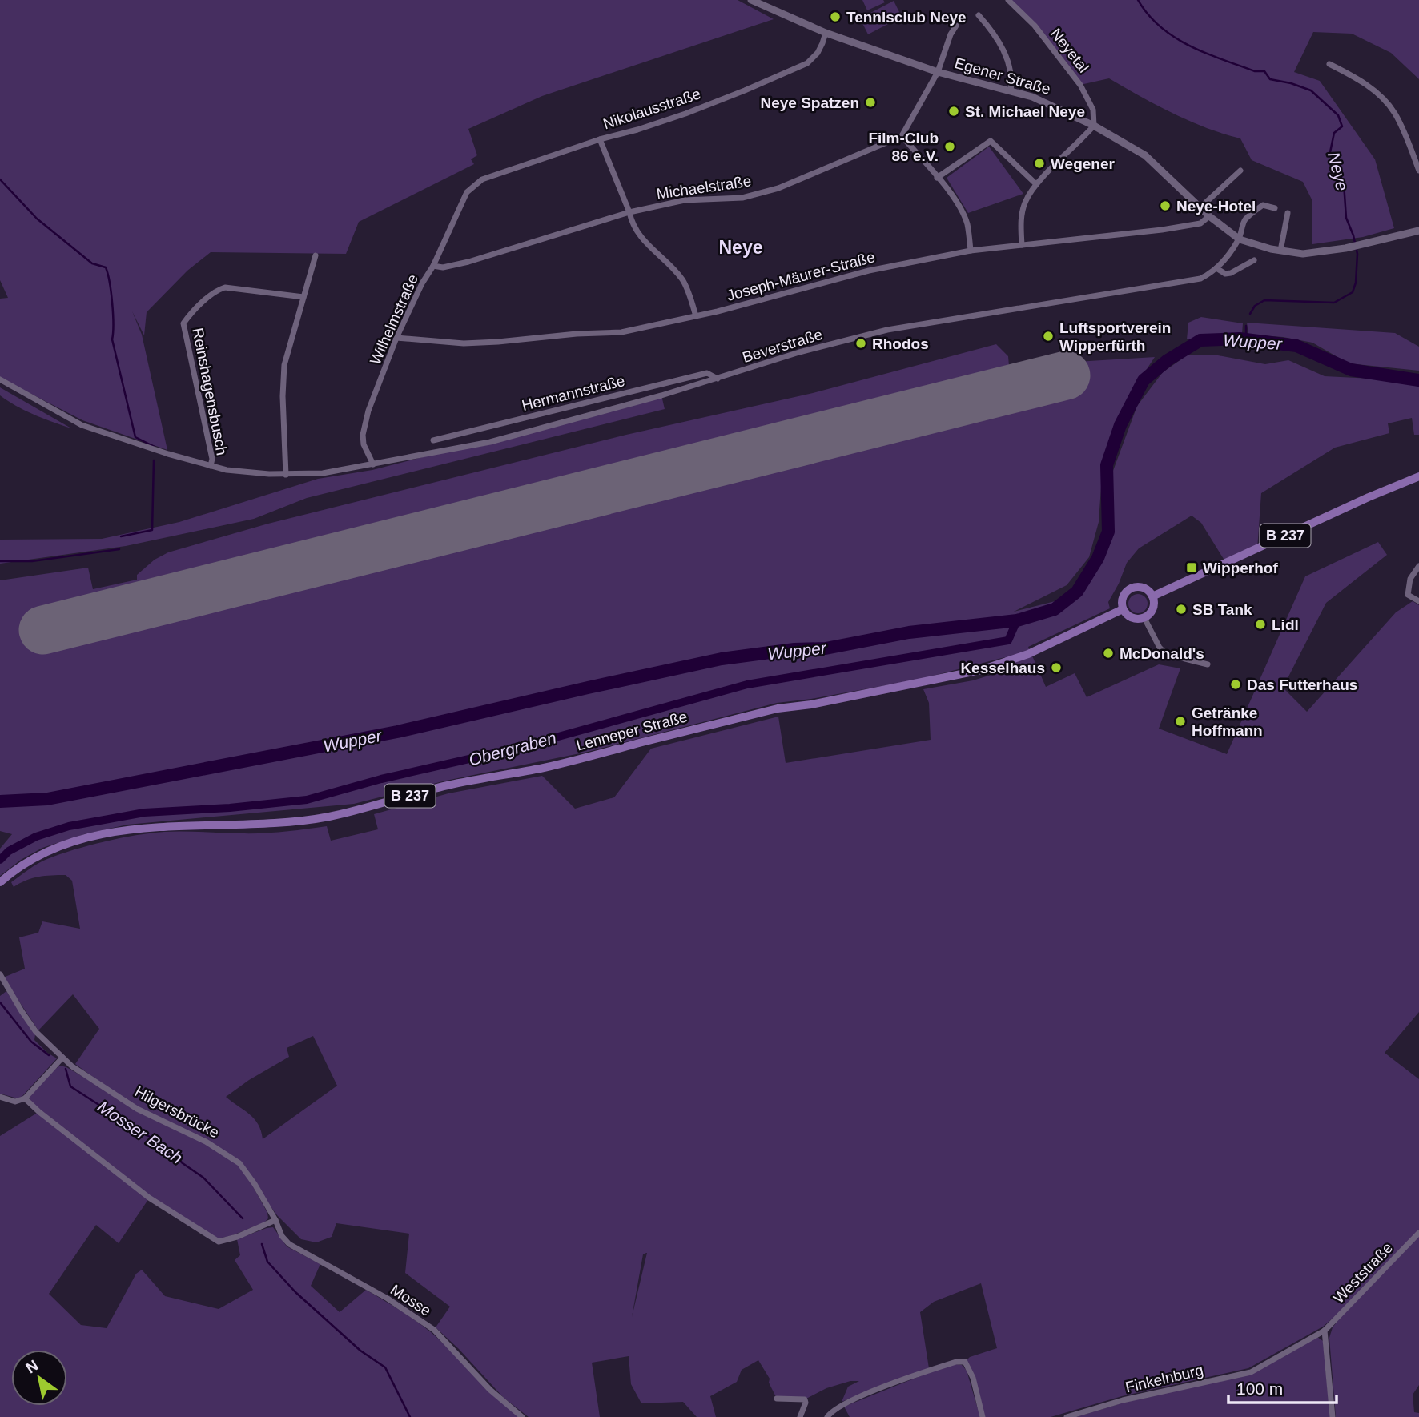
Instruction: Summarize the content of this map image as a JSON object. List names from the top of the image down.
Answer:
{
  "streets": {
    "main road": ["B 237", "Lenneper Straße"],
    "street": [
      "Neyetal",
      "Egener Straße",
      "Nikolausstraße",
      "Michaelstraße",
      "Joseph-Mäurer-Straße",
      "Wilhelmstraße",
      "Beverstraße",
      "Reinshagensbusch",
      "Hermannstraße",
      "Hilgersbrücke",
      "Weststraße",
      "Mosse",
      "Finkelnburg"
    ]
  },
  "crossings": [
    ["Neyetal", "Egener Straße"],
    ["Egener Straße", "Nikolausstraße"],
    ["Egener Straße", "Joseph-Mäurer-Straße"],
    ["Egener Straße", "Beverstraße"],
    ["Nikolausstraße", "Wilhelmstraße"],
    ["Michaelstraße", "Wilhelmstraße"],
    ["Joseph-Mäurer-Straße", "Wilhelmstraße"],
    ["Wilhelmstraße", "Beverstraße"],
    ["Beverstraße", "Reinshagensbusch"],
    ["Beverstraße", "Hermannstraße"],
    ["B 237", "Lenneper Straße"],
    ["Hilgersbrücke", "Mosse"],
    ["Weststraße", "Finkelnburg"]
  ],
  "districts": ["Neye"],
  "water": [
    "Neye",
    "Wupper",
    "Obergraben",
    "Mosser Bach"
  ],
  "places": {
    "other": [
      "Tennisclub Neye",
      "Neye Spatzen",
      "St. Michael Neye",
      "Film-Club 86 e.V.",
      "Wegener",
      "Neye-Hotel",
      "Luftsportverein Wipperfürth",
      "Rhodos",
      "SB Tank",
      "Lidl",
      "McDonald's",
      "Kesselhaus",
      "Das Futterhaus",
      "Getränke Hoffmann"
    ],
    "transit": ["Wipperhof"]
  },
  "scale_bar": "100 m",
  "north": "top left"
}
